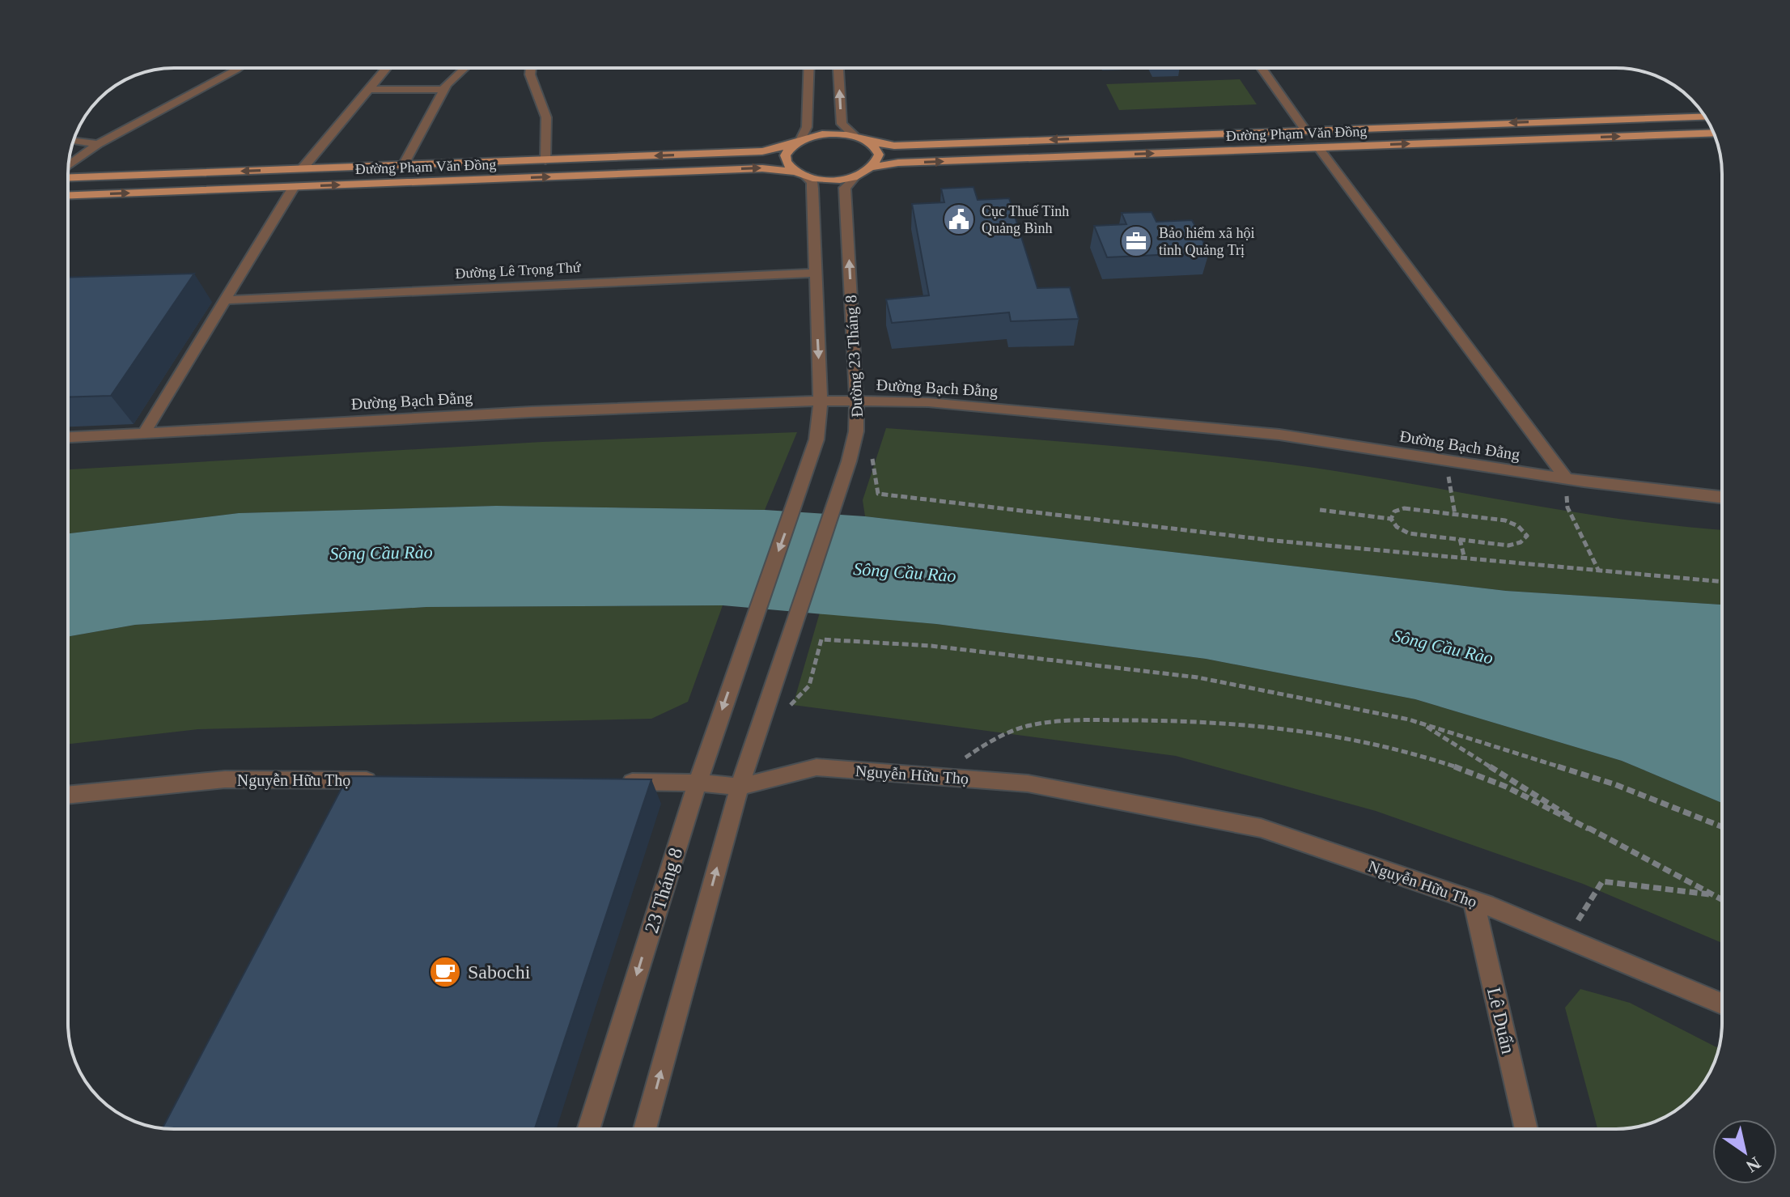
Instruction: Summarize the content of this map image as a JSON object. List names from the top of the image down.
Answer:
{
  "streets": {
    "main road": ["Đường Phạm Văn Đồng"],
    "street": [
      "Đường Lê Trọng Thứ",
      "Đường 23 Tháng 8",
      "Đường Bạch Đằng",
      "Nguyễn Hữu Thọ",
      "23 Tháng 8",
      "Lê Duẩn"
    ]
  },
  "crossings": [
    ["Đường Phạm Văn Đồng", "Đường 23 Tháng 8"],
    ["Đường 23 Tháng 8", "Đường Bạch Đằng"],
    ["Đường 23 Tháng 8", "Nguyễn Hữu Thọ"],
    ["Đường Bạch Đằng", "23 Tháng 8"],
    ["Nguyễn Hữu Thọ", "23 Tháng 8"],
    ["Nguyễn Hữu Thọ", "Lê Duẩn"]
  ],
  "water": ["Sông Cầu Rào"],
  "places": {
    "public building": ["Cục Thuế Tỉnh Quảng Bình"],
    "office": ["Bảo hiểm xã hội tỉnh Quảng Trị"],
    "cafe": ["Sabochi"]
  },
  "north": "bottom right"
}
